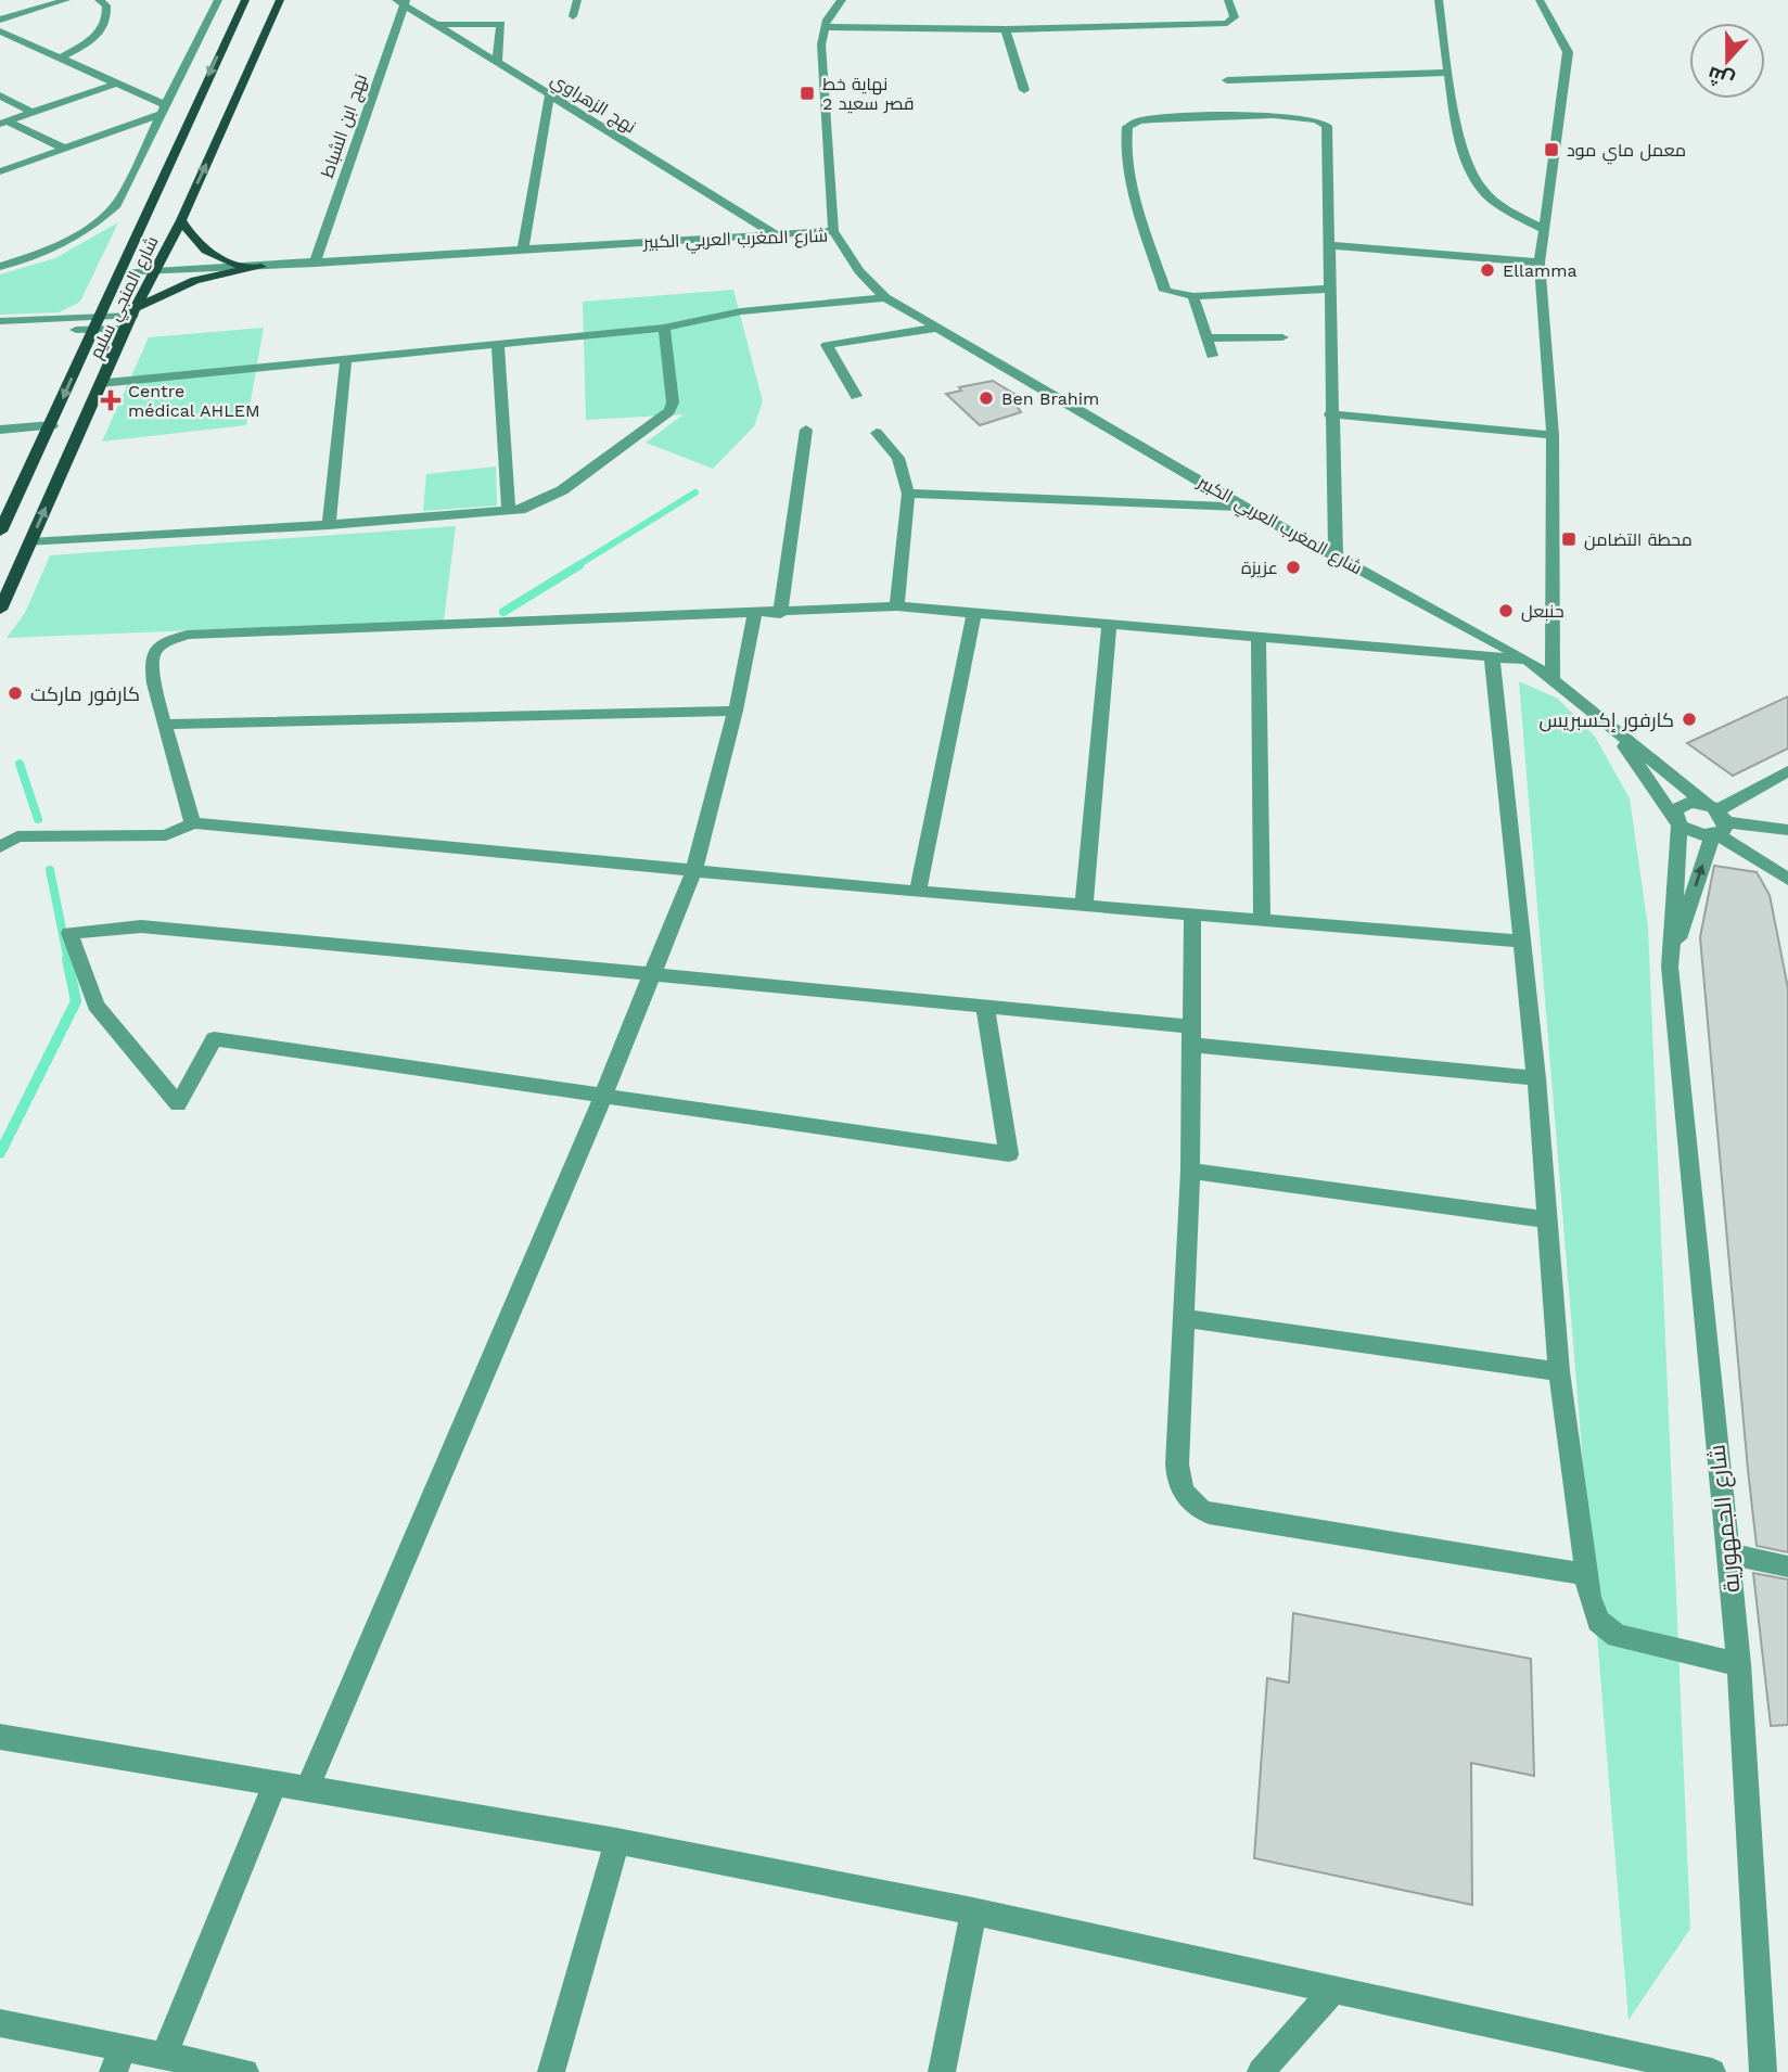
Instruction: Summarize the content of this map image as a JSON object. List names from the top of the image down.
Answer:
{
  "streets": {
    "main road": ["شارع المنجي سليم"],
    "street": [
      "نهج الزهراوي",
      "نهج ابن الشباط",
      "شارع المغرب العربي الكبير",
      "شارع الجمهورية"
    ]
  },
  "crossings": [
    ["نهج الزهراوي", "نهج ابن الشباط"],
    ["نهج الزهراوي", "شارع المغرب العربي الكبير"],
    ["نهج ابن الشباط", "شارع المغرب العربي الكبير"],
    ["شارع المغرب العربي الكبير", "شارع المنجي سليم"],
    ["شارع المغرب العربي الكبير", "شارع الجمهورية"]
  ],
  "places": {
    "transit": ["نهاية خط قصر سعيد 2", "معمل ماي مود", "محطة التضامن"],
    "other": [
      "Ellamma",
      "Ben Brahim",
      "عزيزة",
      "حنبعل",
      "كارفور ماركت",
      "كارفور إكسبريس"
    ],
    "health": ["Centre médical AHLEM"]
  },
  "north": "bottom"
}
